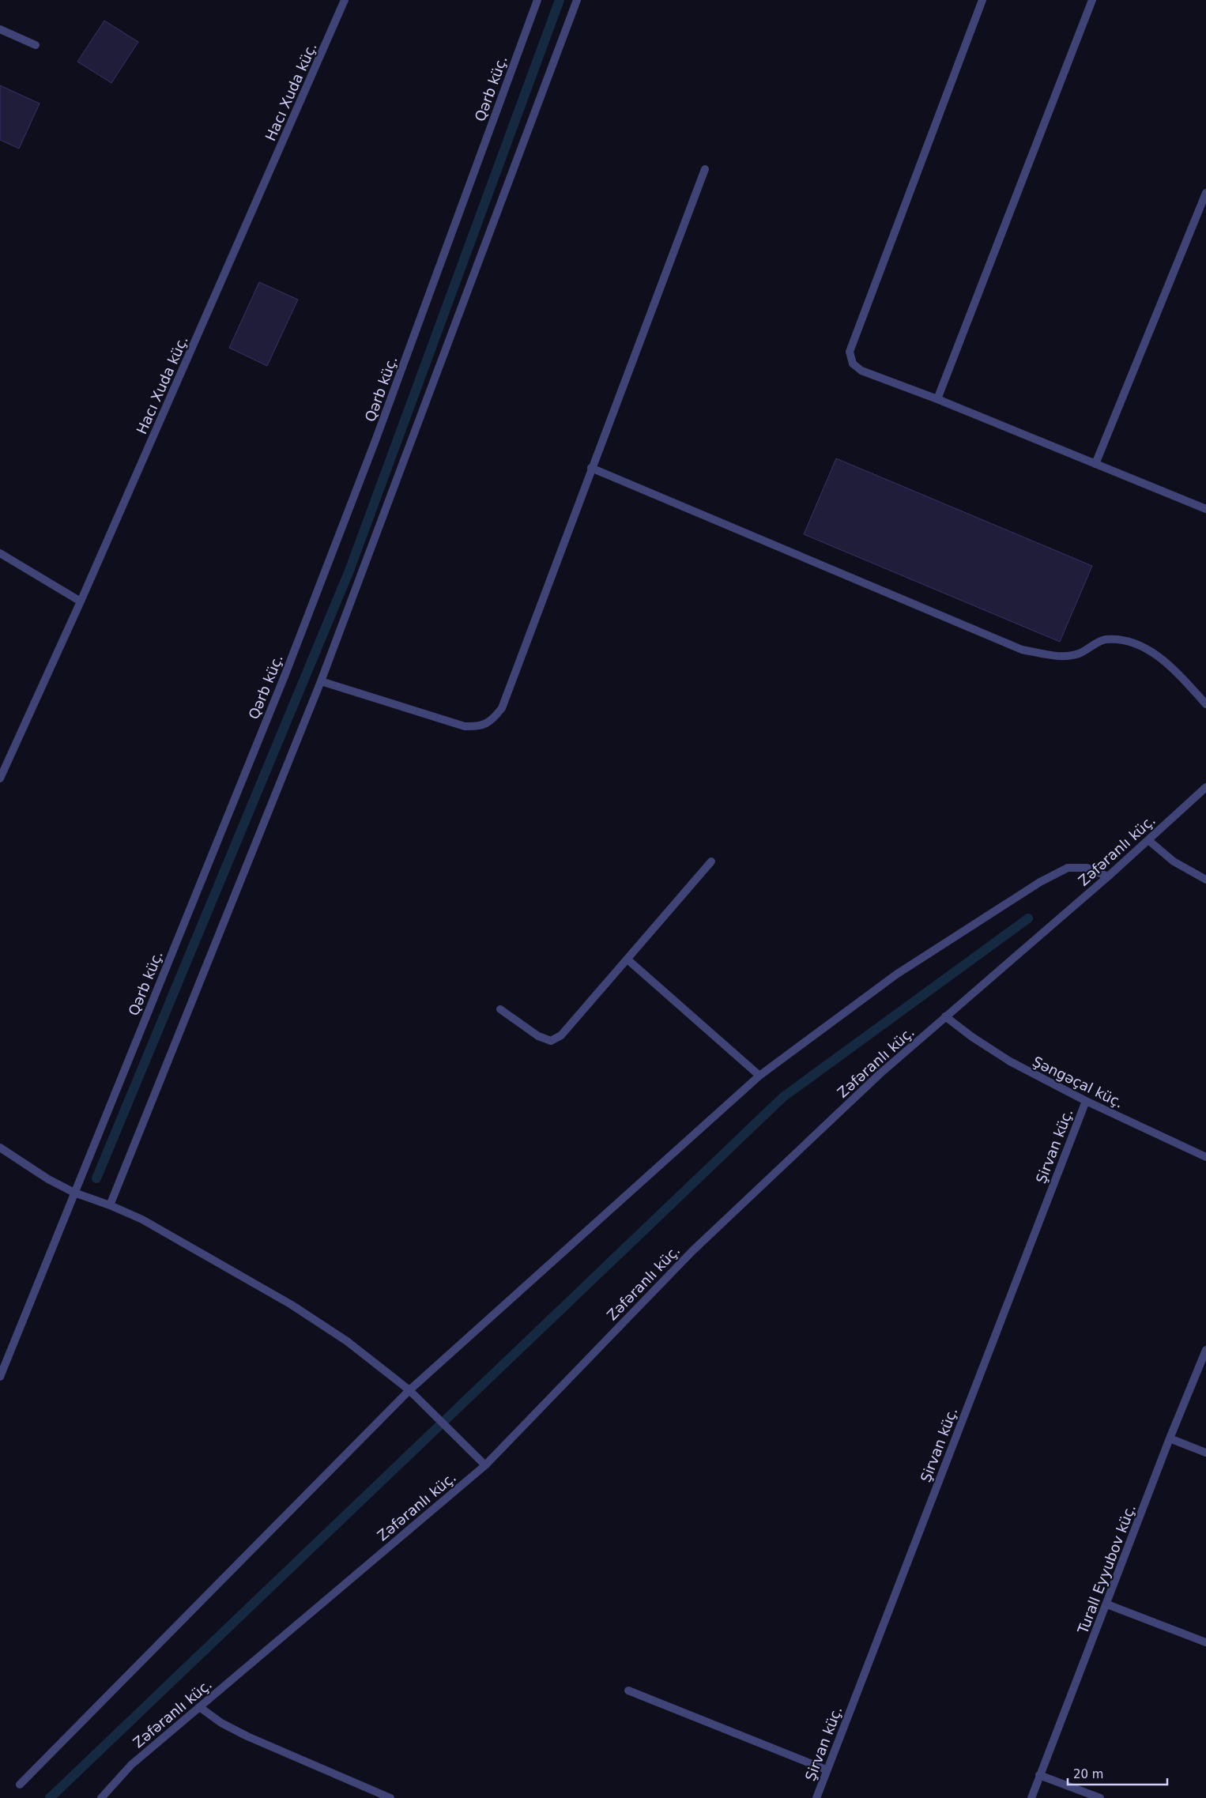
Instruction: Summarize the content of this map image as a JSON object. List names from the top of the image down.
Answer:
{
  "streets": {
    "street": [
      "Qərb küç.",
      "Hacı Xuda küç.",
      "Zəfəranlı küç.",
      "Şəngəçal küç.",
      "Şirvan küç.",
      "Turall Eyyubov küç."
    ]
  },
  "crossings": [
    ["Zəfəranlı küç.", "Şəngəçal küç."],
    ["Şəngəçal küç.", "Şirvan küç."]
  ],
  "scale_bar": "20 m"
}
